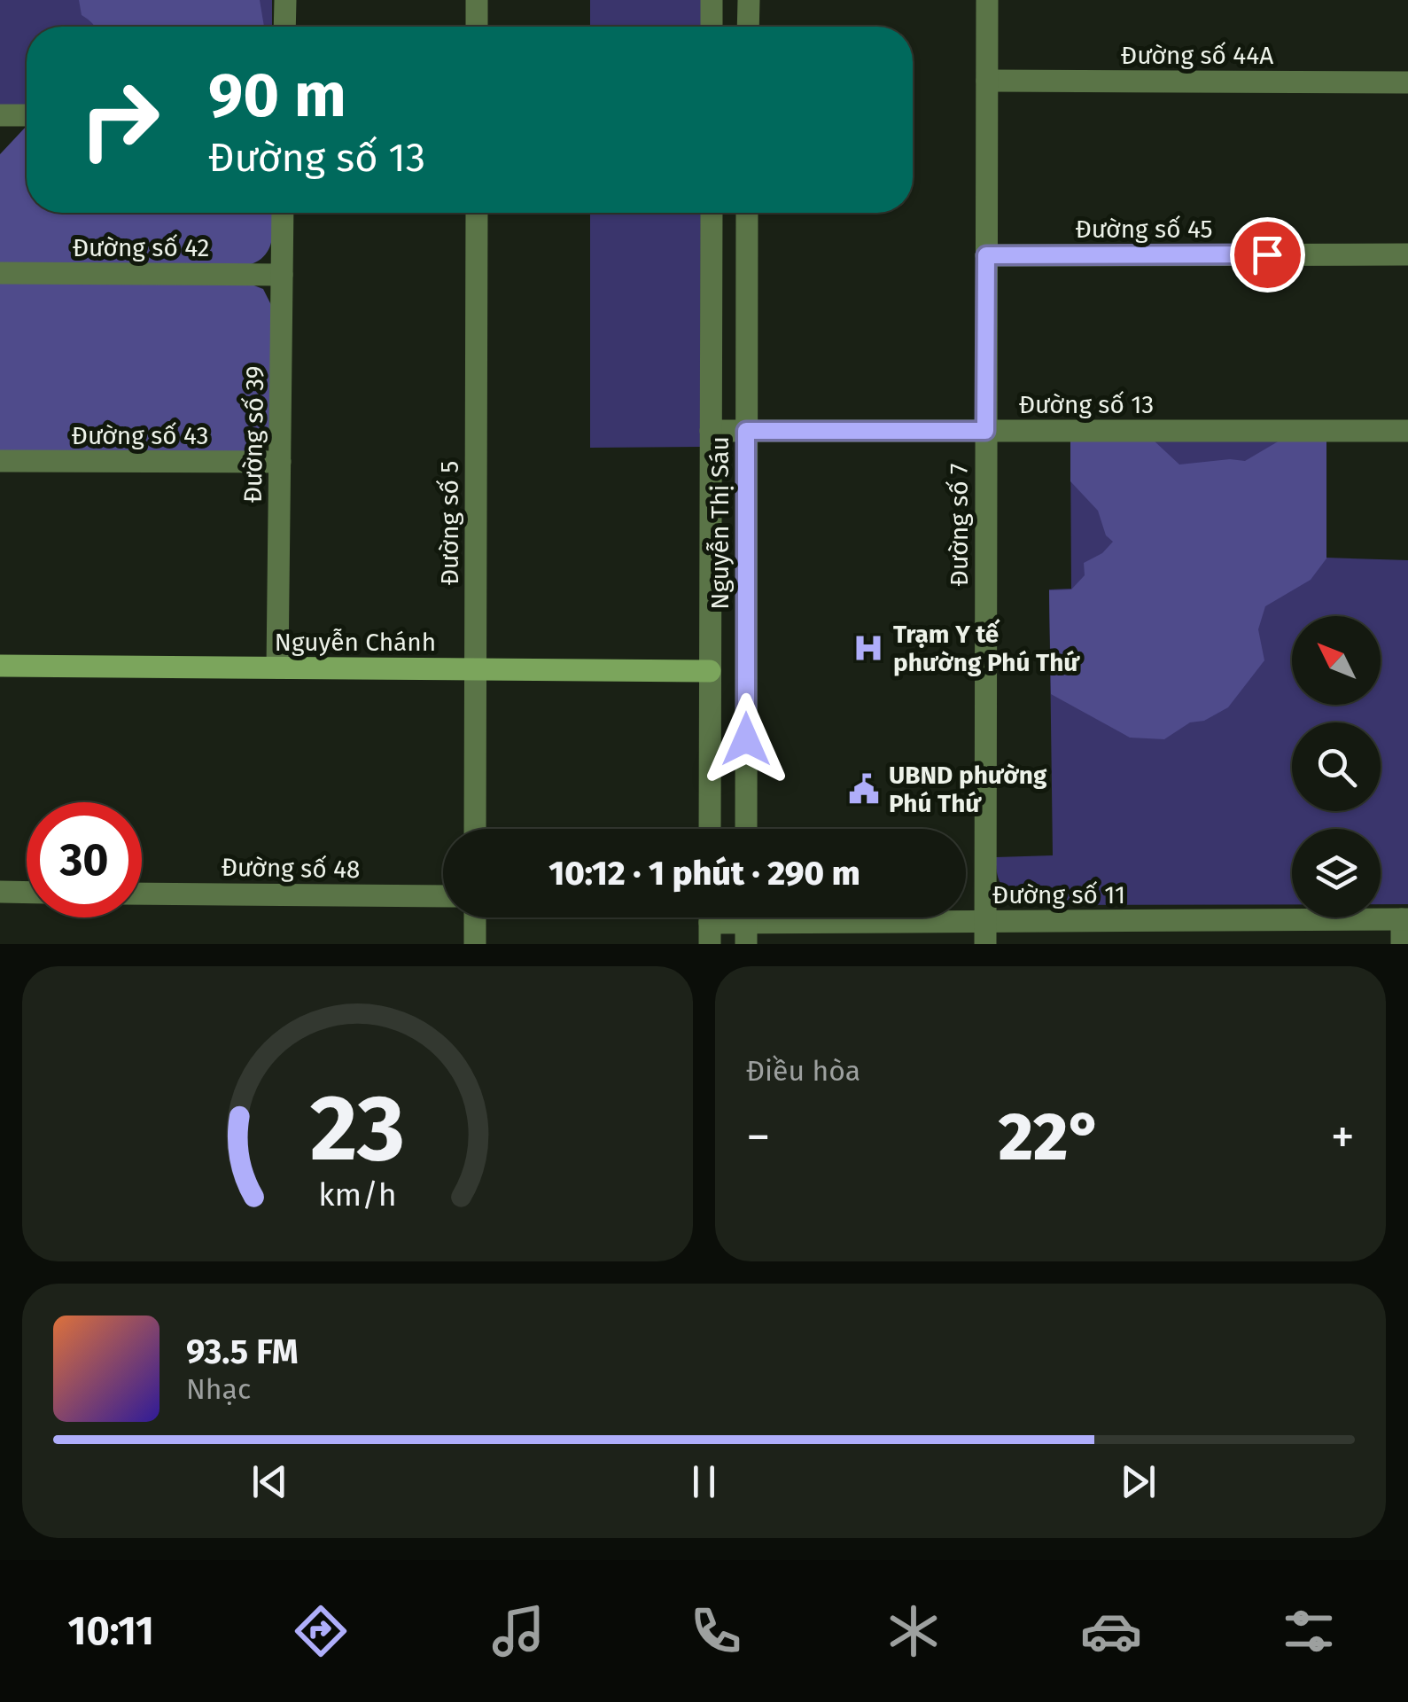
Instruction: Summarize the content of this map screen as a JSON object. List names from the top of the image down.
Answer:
{
  "streets": {
    "street": [
      "Đường số 44A",
      "Đường số 45",
      "Đường số 42",
      "Đường số 13",
      "Đường số 39",
      "Đường số 43",
      "Đường số 5",
      "Nguyễn Thị Sáu",
      "Đường số 7",
      "Nguyễn Chánh",
      "Đường số 48",
      "Đường số 11"
    ]
  },
  "crossings": [
    ["Đường số 44A", "Đường số 7"],
    ["Đường số 45", "Đường số 7"],
    ["Đường số 42", "Đường số 39"],
    ["Đường số 13", "Nguyễn Thị Sáu"],
    ["Đường số 13", "Đường số 7"],
    ["Đường số 39", "Đường số 43"],
    ["Đường số 39", "Nguyễn Chánh"],
    ["Đường số 5", "Nguyễn Chánh"],
    ["Nguyễn Thị Sáu", "Nguyễn Chánh"],
    ["Đường số 7", "Đường số 11"]
  ],
  "places": {
    "hospital": ["Trạm Y tế phường Phú Thứ"],
    "public building": ["UBND phường Phú Thứ"]
  },
  "north": "top left",
  "page": {
    "turn": ["90 m", "Đường số 13"],
    "limit": "30",
    "trip": "10:12 · 1 phút · 290 m",
    "tile": "Điều hòa",
    "heat": ["−", "22°", "+"],
    "song": ["93.5 FM", "Nhạc"],
    "tabs": "10:11",
    "gauge": ["23", "km/h"]
  }
}
